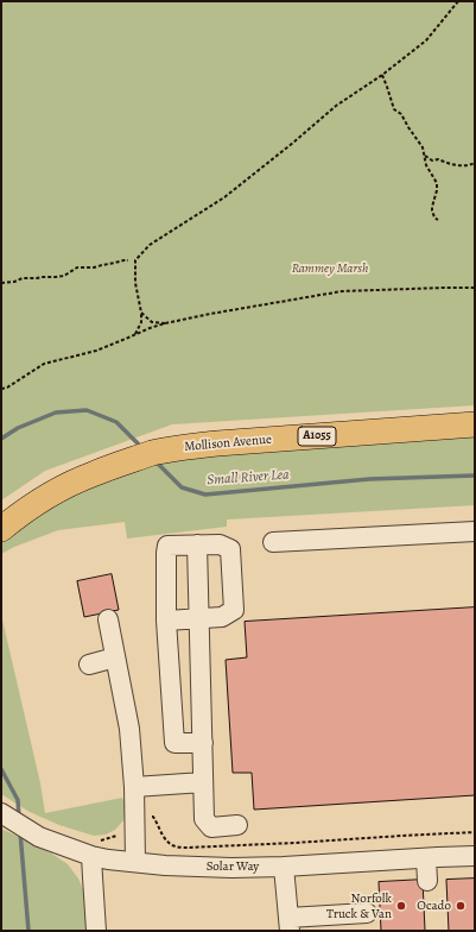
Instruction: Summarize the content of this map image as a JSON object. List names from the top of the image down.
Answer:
{
  "streets": {
    "main road": ["A1055", "Mollison Avenue"],
    "street": ["Solar Way"]
  },
  "water": ["Small River Lea"],
  "parks": ["Rammey Marsh"],
  "places": ["Norfolk Truck & Van", "Ocado"]
}
